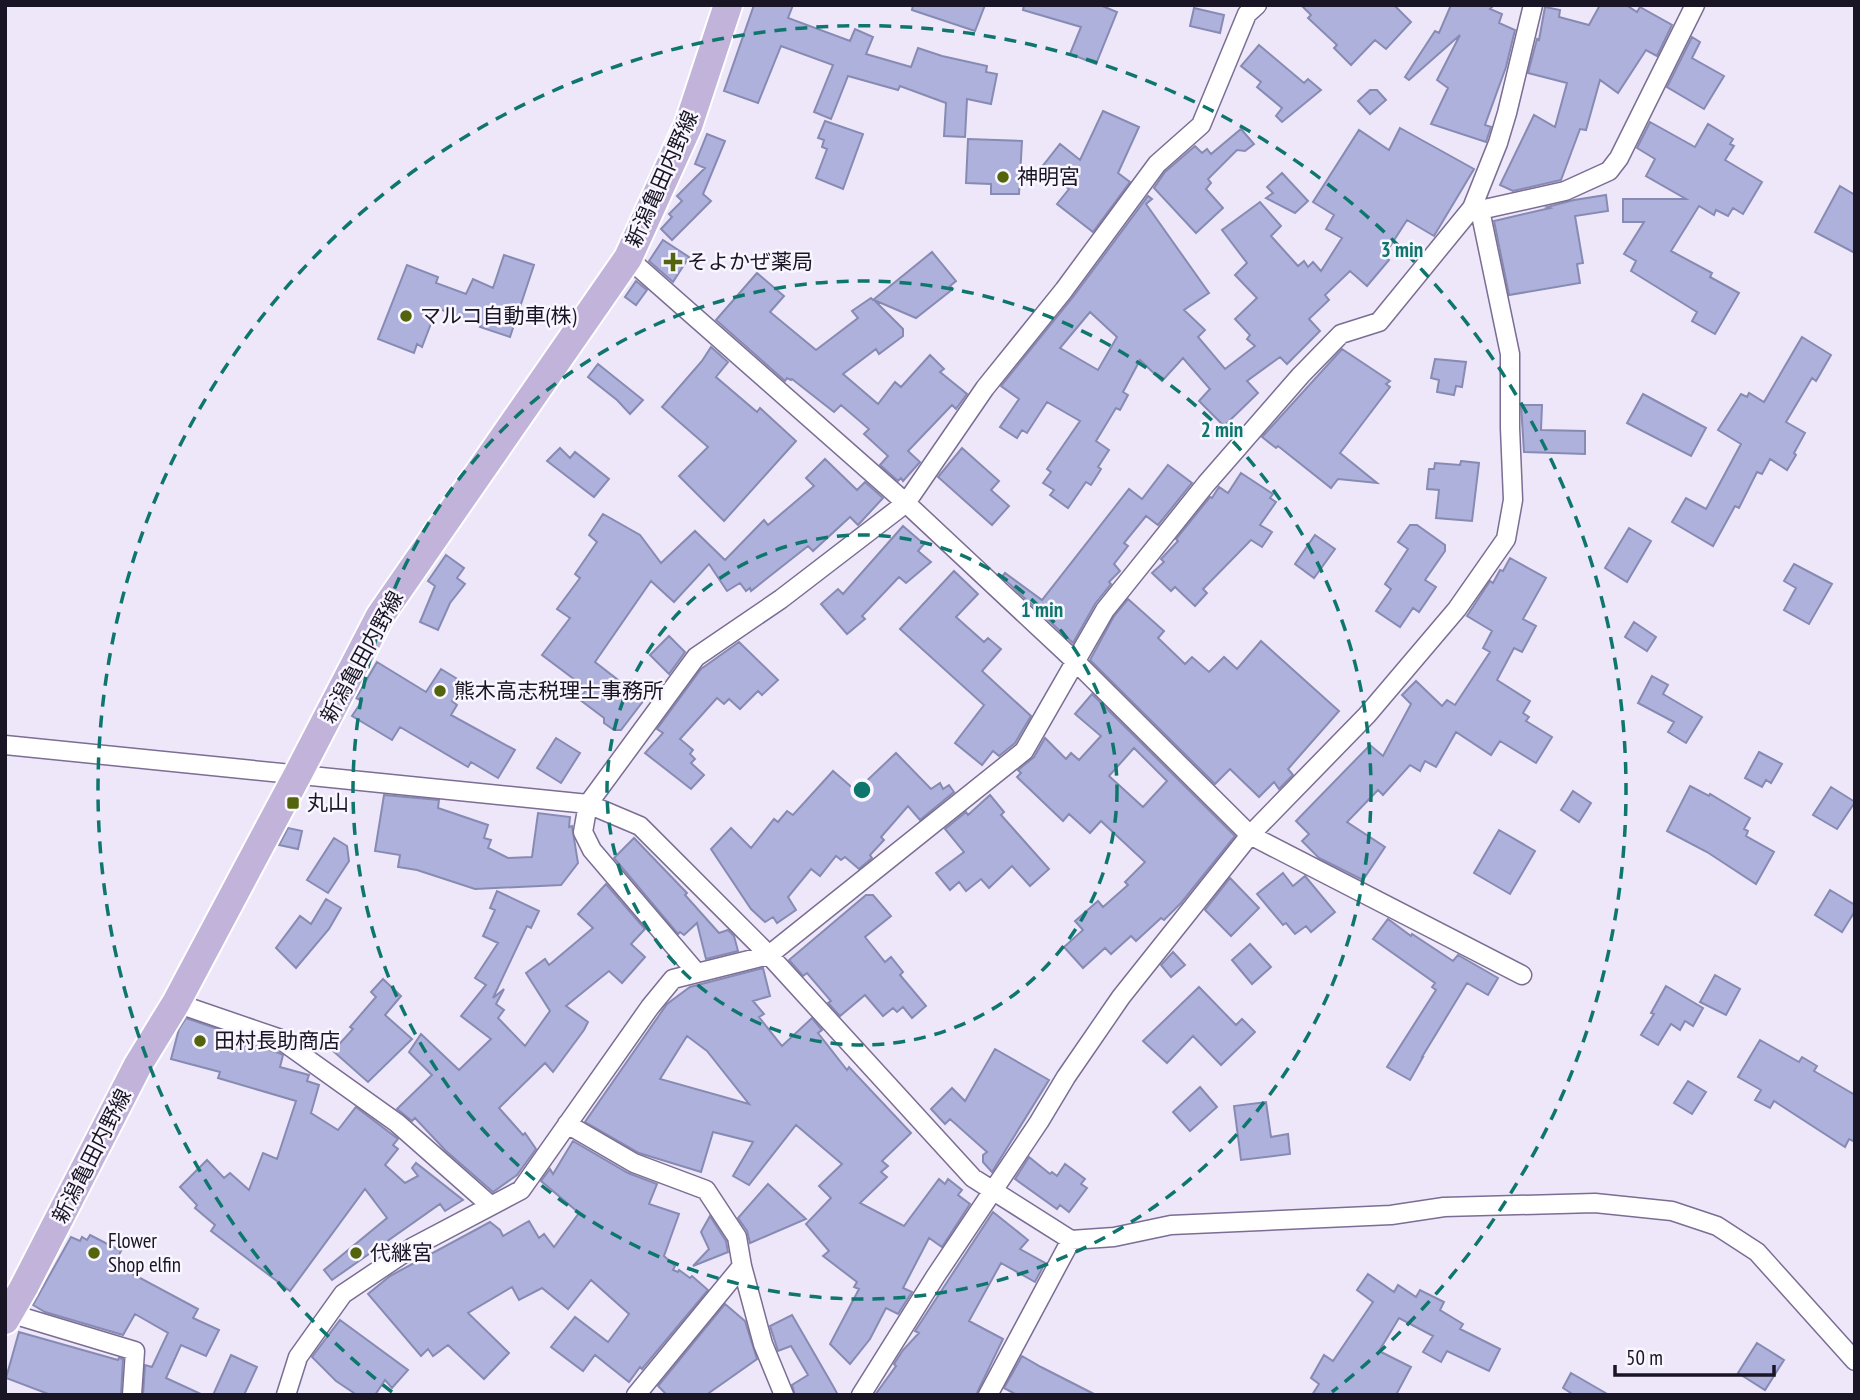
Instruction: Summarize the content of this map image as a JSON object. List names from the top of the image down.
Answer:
{
  "streets": {
    "main road": ["新潟亀田内野線"]
  },
  "places": {
    "other": [
      "神明宮",
      "マルコ自動車(株)",
      "熊木高志税理士事務所",
      "田村長助商店",
      "Flower Shop elfin",
      "代継宮"
    ],
    "health": ["そよかぜ薬局"],
    "transit": ["丸山"]
  },
  "scale_bar": "50 m",
  "rings": ["3 min", "2 min", "1 min"]
}
